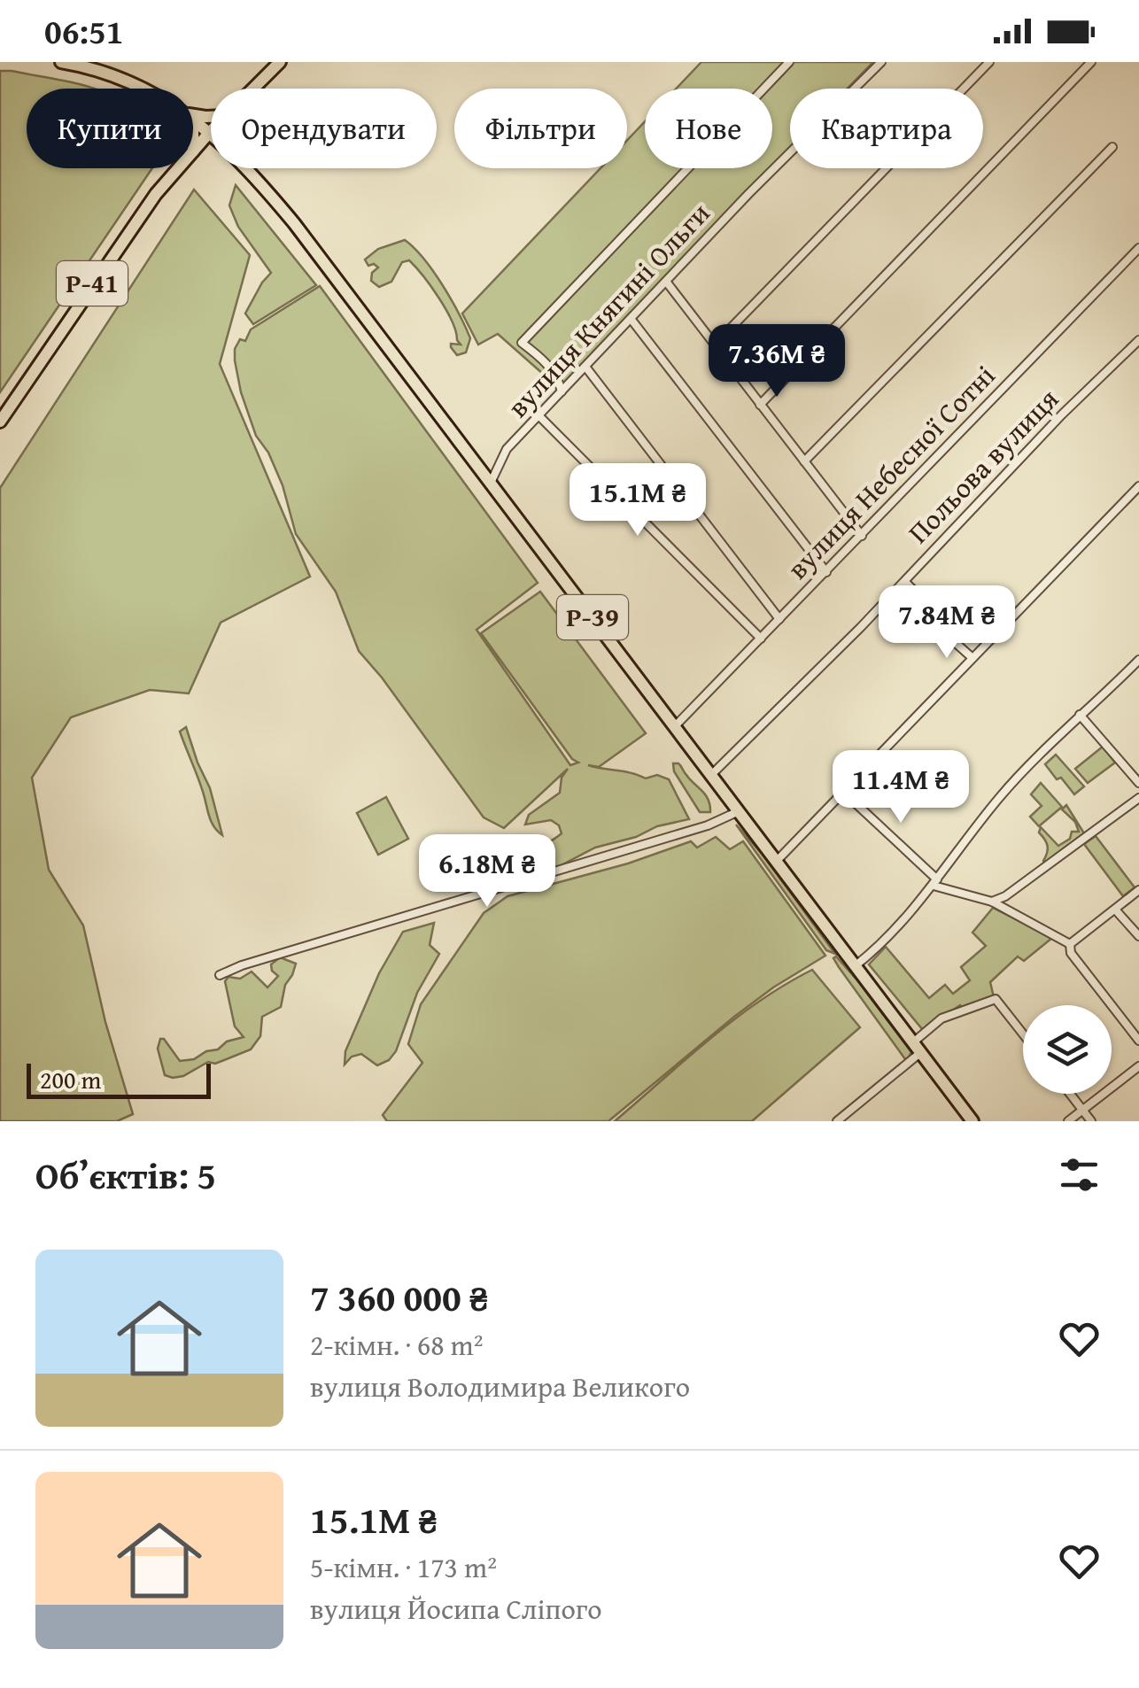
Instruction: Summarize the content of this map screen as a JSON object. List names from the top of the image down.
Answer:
{
  "streets": {
    "main road": ["Р-41", "Р-39"],
    "street": ["вулиця Княгині Ольги", "Польова вулиця", "вулиця Небесної Сотні"]
  },
  "crossings": [
    ["Р-41", "Р-39"],
    ["вулиця Княгині Ольги", "Р-39"],
    ["Польова вулиця", "Р-39"],
    ["вулиця Небесної Сотні", "Р-39"]
  ],
  "scale_bar": "200 m",
  "page": {
    "status": "06:51",
    "chip": [
      "Купити",
      "Орендувати",
      "Фільтри",
      "Нове",
      "Квартира"
    ],
    "price": [
      "7.36M ₴",
      "15.1M ₴",
      "7.84M ₴",
      "11.4M ₴",
      "6.18M ₴"
    ],
    "scale": "200 m",
    "heading": "Об’єктів: 5",
    "list": [
      {
        "name": "7 360 000 ₴",
        "note": "2-кімн. · 68 m² · вулиця Володимира Великого"
      },
      {
        "name": "15.1M ₴",
        "note": "5-кімн. · 173 m² · вулиця Йосипа Сліпого"
      }
    ]
  }
}
